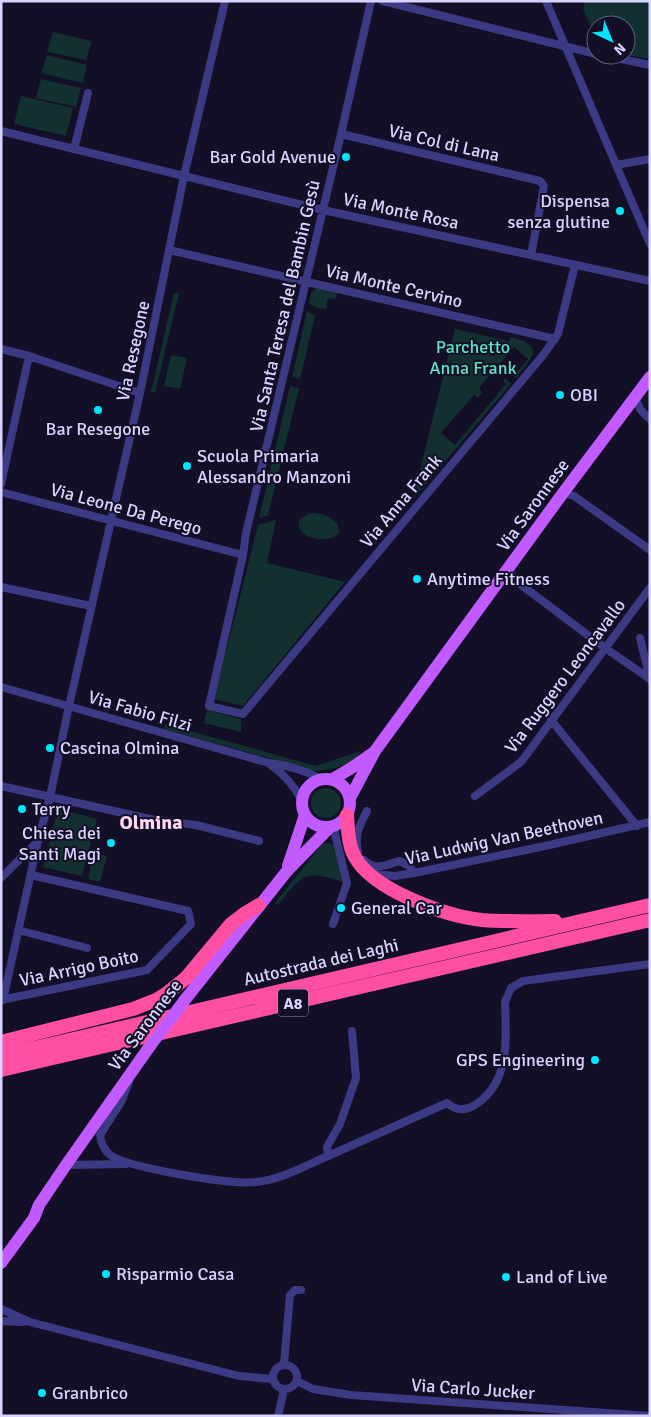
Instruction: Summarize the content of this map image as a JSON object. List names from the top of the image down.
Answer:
{
  "streets": {
    "highway": ["Autostrada dei Laghi", "A8"],
    "main road": ["Via Saronnese"],
    "street": [
      "Via Col di Lana",
      "Via Monte Rosa",
      "Via Monte Cervino",
      "Via Santa Teresa del Bambin Gesù",
      "Via Resegone",
      "Via Anna Frank",
      "Via Leone Da Perego",
      "Via Ruggero Leoncavallo",
      "Via Fabio Filzi",
      "Via Ludwig Van Beethoven",
      "Via Arrigo Boito",
      "Via Carlo Jucker"
    ]
  },
  "crossings": [
    ["Via Col di Lana", "Via Monte Rosa"],
    ["Via Col di Lana", "Via Santa Teresa del Bambin Gesù"],
    ["Via Monte Rosa", "Via Santa Teresa del Bambin Gesù"],
    ["Via Monte Rosa", "Via Resegone"],
    ["Via Monte Rosa", "Via Anna Frank"],
    ["Via Monte Cervino", "Via Santa Teresa del Bambin Gesù"],
    ["Via Monte Cervino", "Via Resegone"],
    ["Via Monte Cervino", "Via Anna Frank"],
    ["Via Santa Teresa del Bambin Gesù", "Via Anna Frank"],
    ["Via Santa Teresa del Bambin Gesù", "Via Leone Da Perego"],
    ["Via Resegone", "Via Leone Da Perego"],
    ["Via Resegone", "Via Fabio Filzi"],
    ["Via Resegone", "Via Arrigo Boito"],
    ["Via Saronnese", "Via Fabio Filzi"]
  ],
  "districts": ["Olmina"],
  "parks": ["Parchetto Anna Frank"],
  "places": [
    "Bar Gold Avenue",
    "Dispensa senza glutine",
    "OBI",
    "Bar Resegone",
    "Scuola Primaria Alessandro Manzoni",
    "Anytime Fitness",
    "Cascina Olmina",
    "Terry",
    "Chiesa dei Santi Magi",
    "General Car",
    "GPS Engineering",
    "Risparmio Casa",
    "Land of Live",
    "Granbrico"
  ],
  "north": "bottom right"
}
